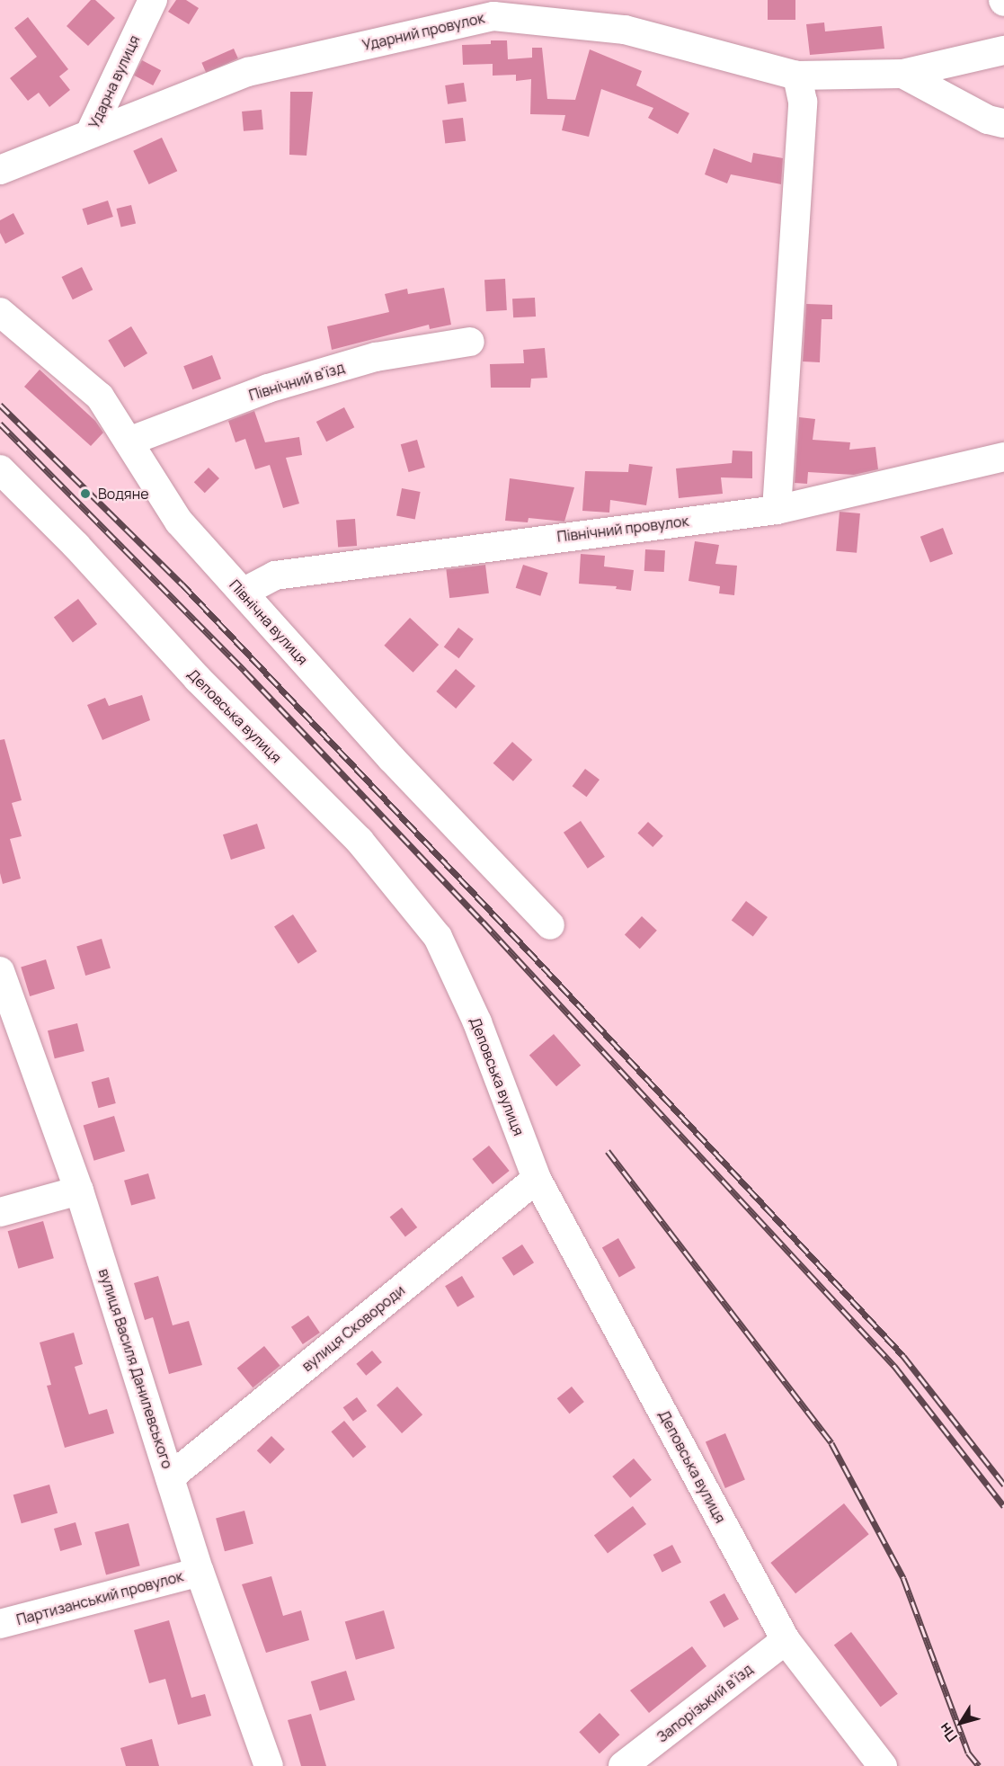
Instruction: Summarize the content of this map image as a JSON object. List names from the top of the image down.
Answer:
{
  "streets": {
    "street": [
      "Ударний провулок",
      "Ударна вулиця",
      "Північний в'їзд",
      "Північний провулок",
      "Північна вулиця",
      "Деповська вулиця",
      "вулиця Сковороди",
      "вулиця Василя Данилевського",
      "Партизанський провулок",
      "Запорізький вʼїзд"
    ]
  },
  "crossings": [
    ["Ударний провулок", "Ударна вулиця"],
    ["Північний в'їзд", "Північна вулиця"],
    ["Північний провулок", "Північна вулиця"],
    ["Деповська вулиця", "вулиця Сковороди"],
    ["Деповська вулиця", "Запорізький вʼїзд"],
    ["вулиця Сковороди", "вулиця Василя Данилевського"],
    ["вулиця Василя Данилевського", "Партизанський провулок"]
  ],
  "places": ["Водяне"],
  "north": "bottom left"
}
